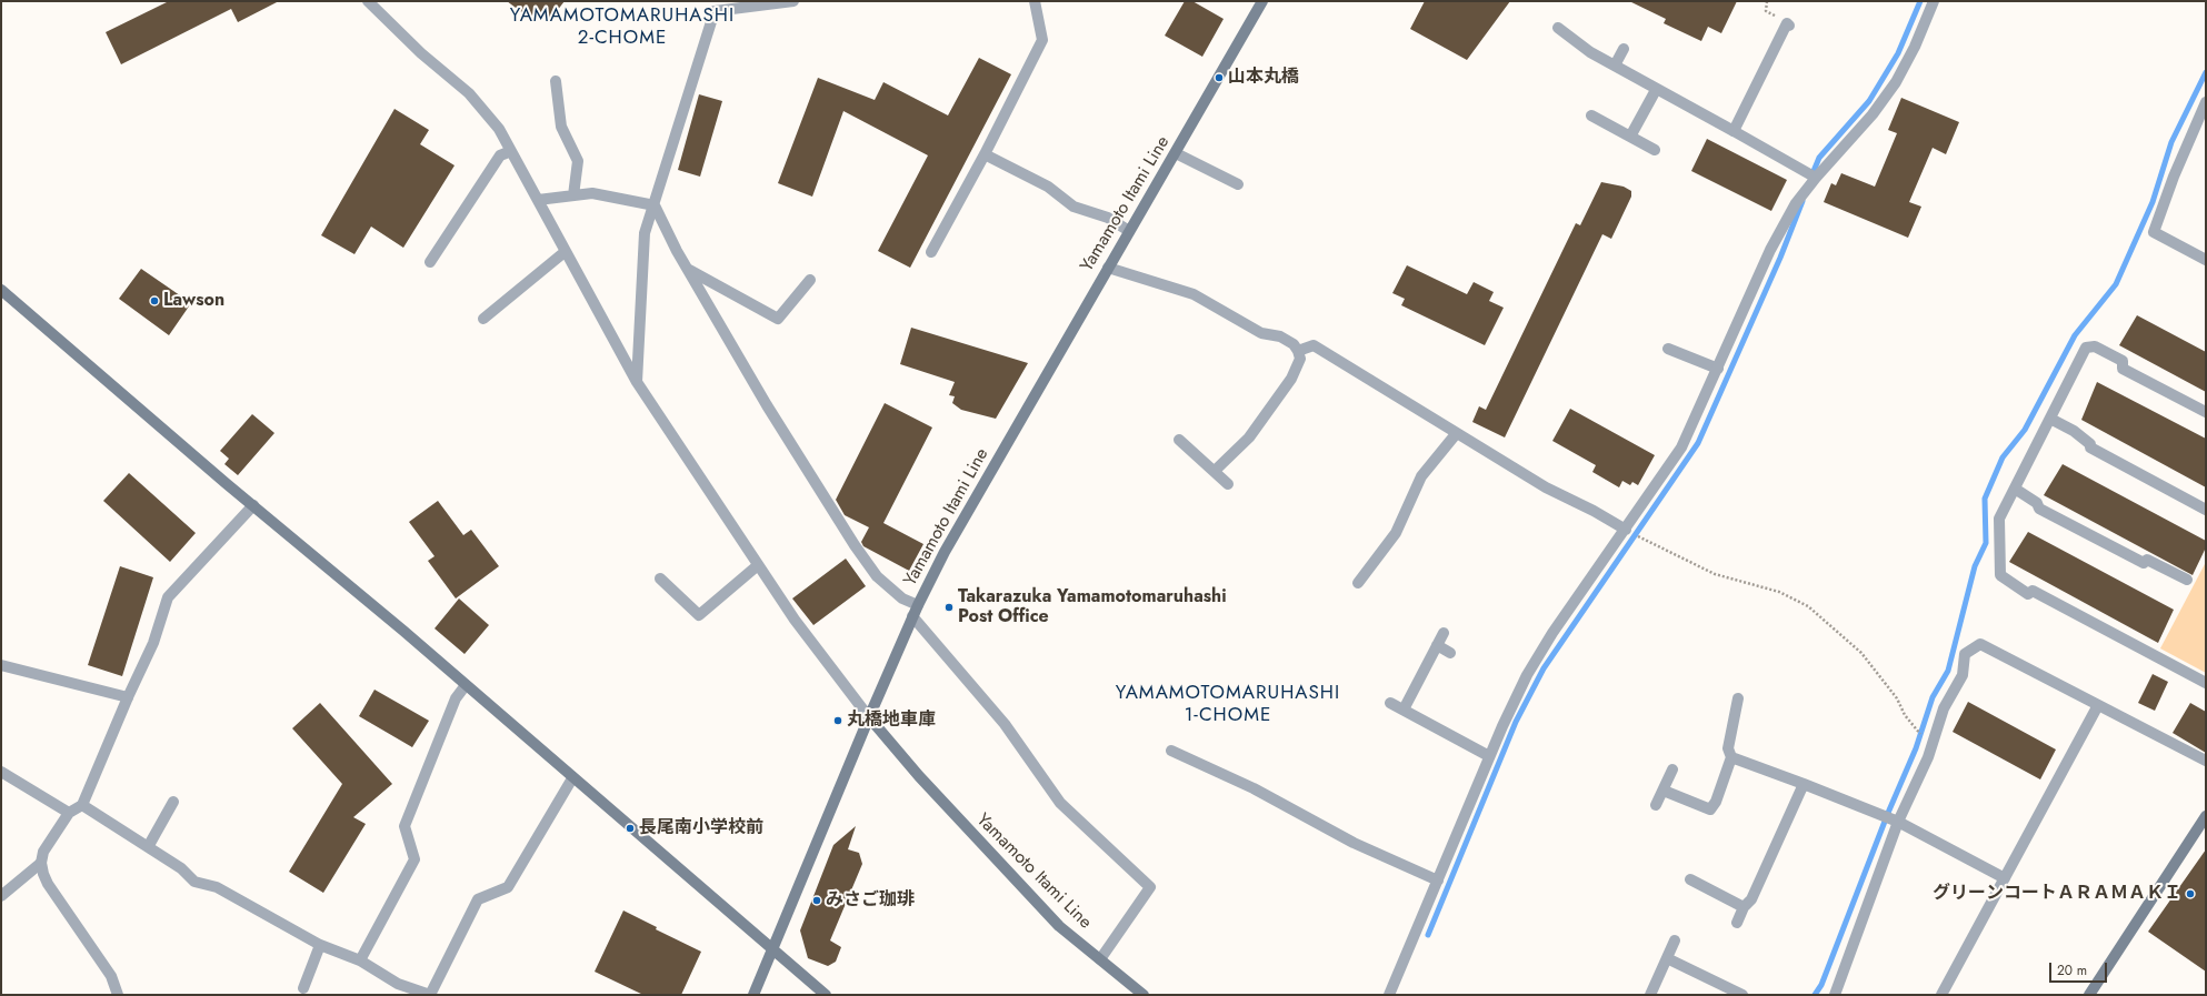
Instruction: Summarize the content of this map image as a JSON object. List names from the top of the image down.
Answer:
{
  "streets": {
    "street": ["Yamamoto Itami Line"]
  },
  "districts": ["YAMAMOTOMARUHASHI 2-CHOME", "YAMAMOTOMARUHASHI 1-CHOME"],
  "places": [
    "山本丸橋",
    "Lawson",
    "Takarazuka Yamamotomaruhashi Post Office",
    "丸橋地車庫",
    "長尾南小学校前",
    "グリーンコートＡＲＡＭＡＫＩ",
    "みさご珈琲"
  ],
  "scale_bar": "20 m"
}
